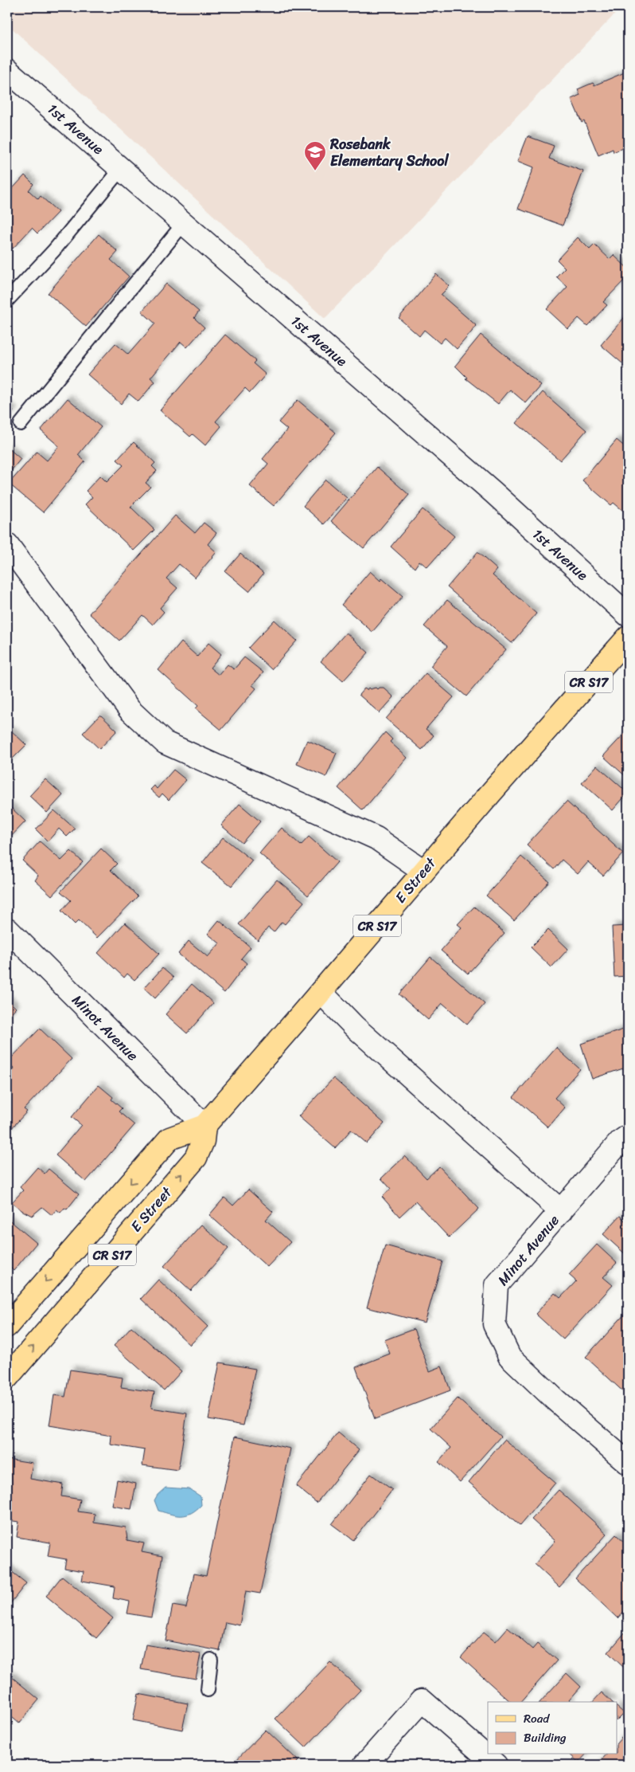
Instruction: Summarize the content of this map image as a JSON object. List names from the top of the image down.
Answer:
{
  "streets": {
    "main road": ["CR S17", "E Street"],
    "street": ["1st Avenue", "Minot Avenue"]
  },
  "crossings": [
    ["E Street", "Minot Avenue"]
  ],
  "places": {
    "school or university": ["Rosebank Elementary School"]
  },
  "legend": ["Road", "Building"]
}
